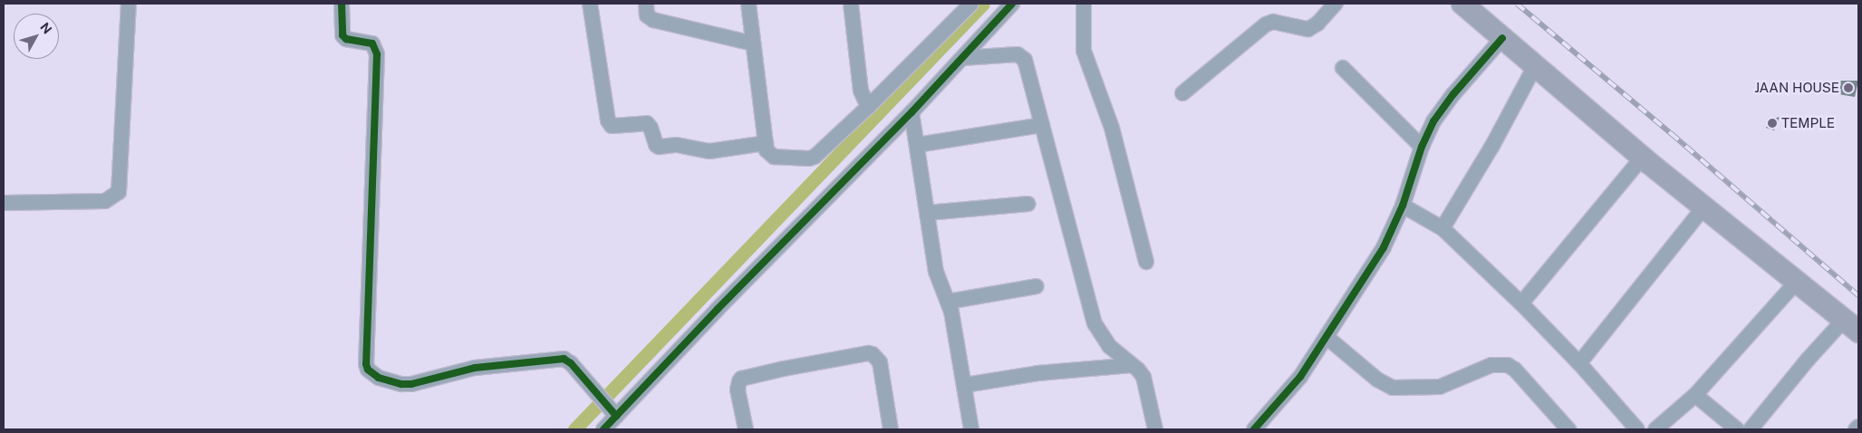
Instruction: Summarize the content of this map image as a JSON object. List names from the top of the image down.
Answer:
{
  "places": ["JAAN HOUSE", "TEMPLE"],
  "north": "top right"
}
